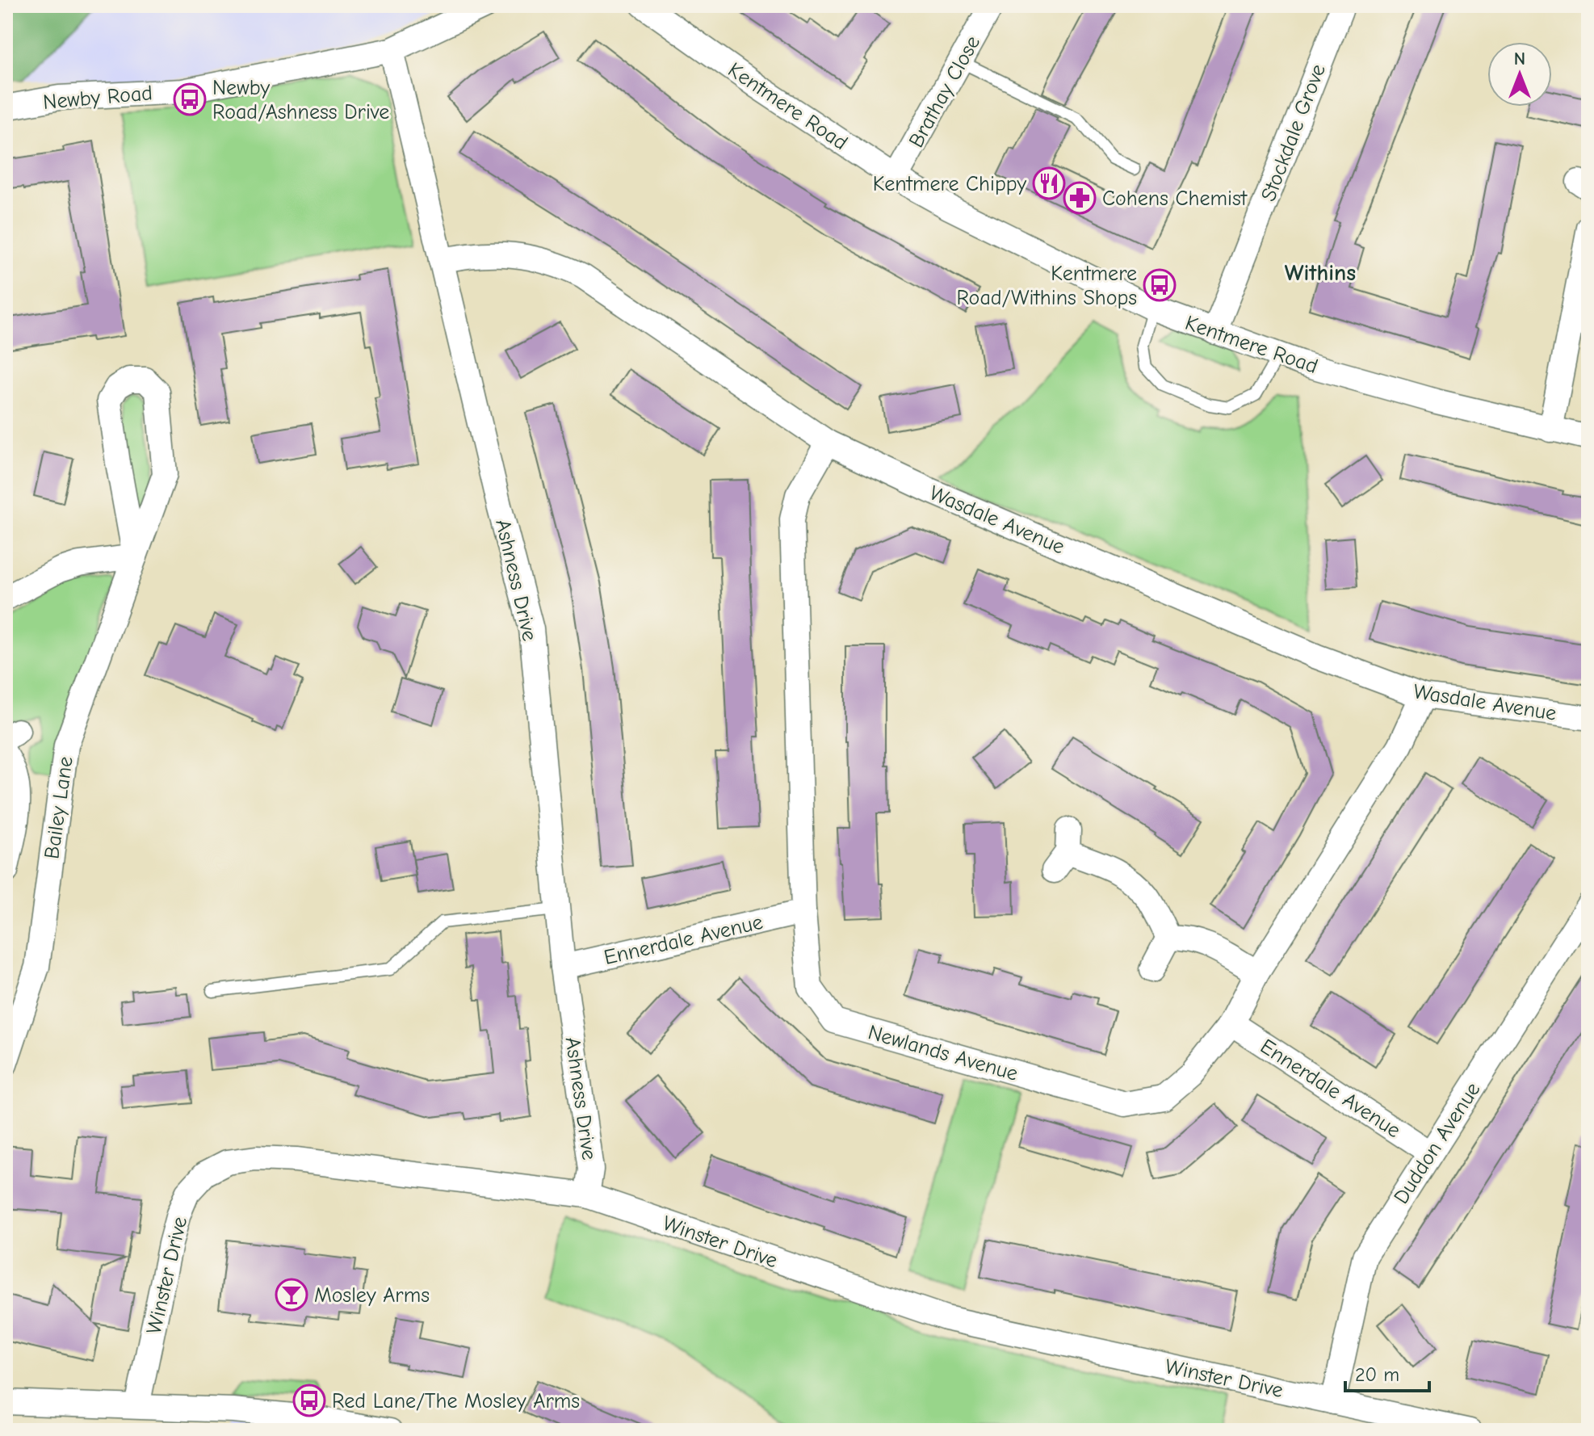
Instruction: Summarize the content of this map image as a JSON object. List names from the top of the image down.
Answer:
{
  "streets": {
    "street": [
      "Brathay Close",
      "Newby Road",
      "Kentmere Road",
      "Stockdale Grove",
      "Wasdale Avenue",
      "Ashness Drive",
      "Bailey Lane",
      "Ennerdale Avenue",
      "Newlands Avenue",
      "Duddon Avenue",
      "Winster Drive"
    ]
  },
  "crossings": [
    ["Brathay Close", "Kentmere Road"],
    ["Newby Road", "Ashness Drive"],
    ["Kentmere Road", "Stockdale Grove"],
    ["Wasdale Avenue", "Ashness Drive"],
    ["Wasdale Avenue", "Newlands Avenue"],
    ["Ashness Drive", "Ennerdale Avenue"],
    ["Ashness Drive", "Winster Drive"],
    ["Ennerdale Avenue", "Newlands Avenue"],
    ["Ennerdale Avenue", "Duddon Avenue"],
    ["Duddon Avenue", "Winster Drive"]
  ],
  "districts": ["Withins"],
  "places": {
    "bus stop": ["Newby Road/Ashness Drive", "Kentmere Road/Withins Shops", "Red Lane/The Mosley Arms"],
    "restaurant": ["Kentmere Chippy"],
    "pharmacy": ["Cohens Chemist"],
    "bar": ["Mosley Arms"]
  },
  "scale_bar": "20 m",
  "north": "top"
}
